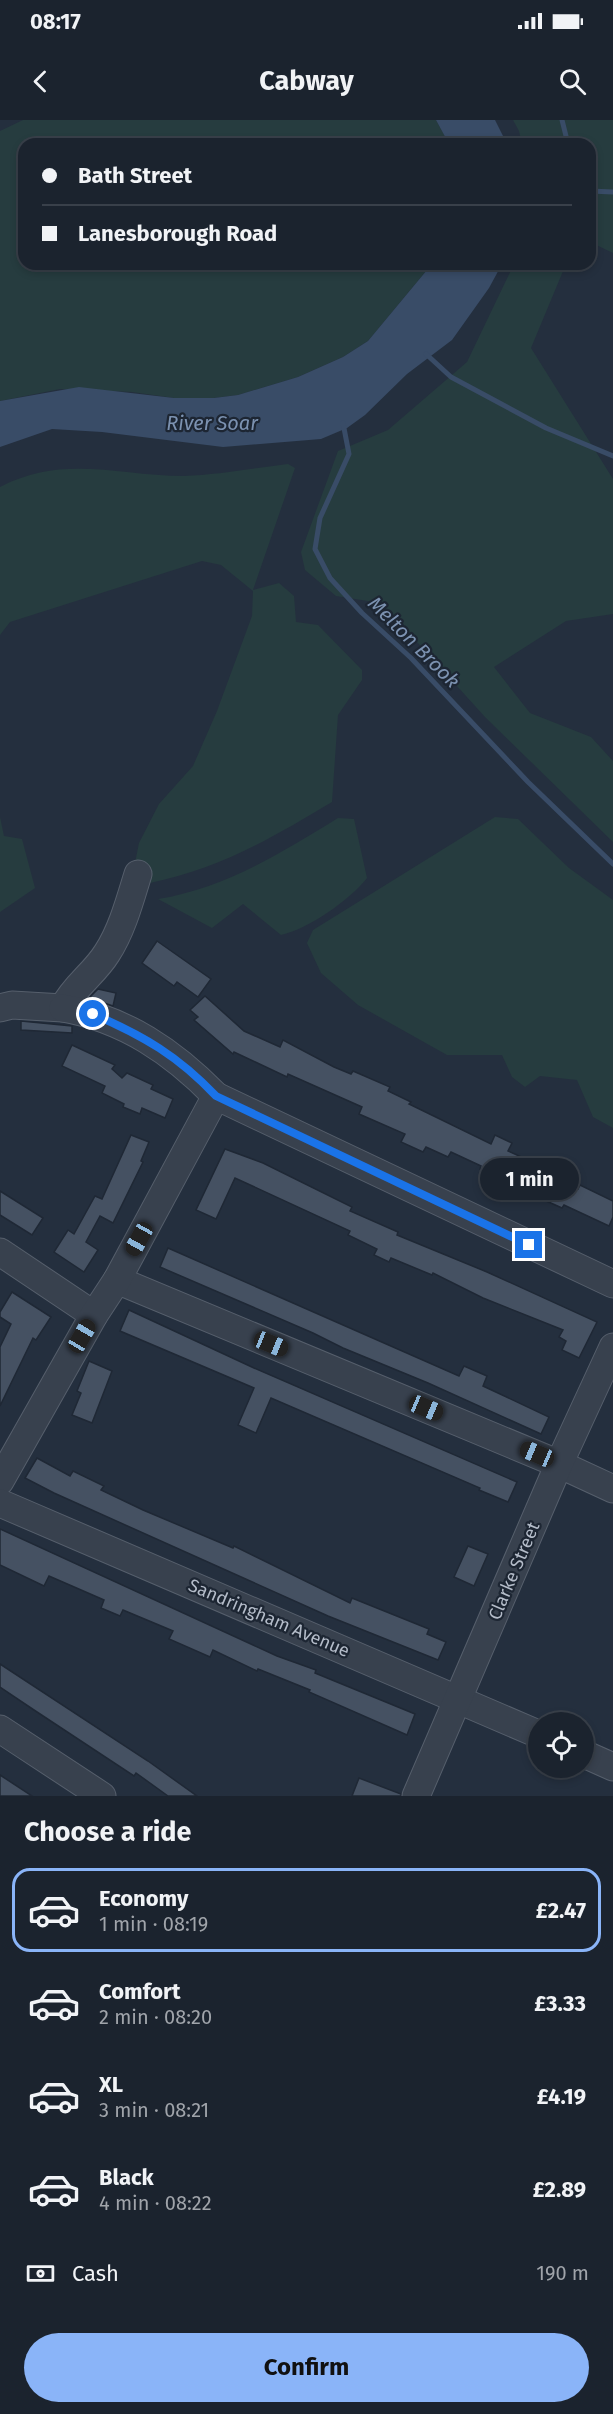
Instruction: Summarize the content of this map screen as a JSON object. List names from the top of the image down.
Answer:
{
  "streets": {
    "street": ["Clarke Street", "Sandringham Avenue"]
  },
  "crossings": [
    ["Clarke Street", "Sandringham Avenue"]
  ],
  "water": ["River Soar", "Melton Brook"],
  "page": {
    "status": "08:17",
    "header": "Cabway",
    "banner": ["Bath Street", "Lanesborough Road"],
    "bubble": "1 min",
    "heading": "Choose a ride",
    "list": [
      {
        "name": "Economy",
        "note": "1 min · 08:19",
        "value": "£2.47"
      },
      {
        "name": "Comfort",
        "note": "2 min · 08:20",
        "value": "£3.33"
      },
      {
        "name": "XL",
        "note": "3 min · 08:21",
        "value": "£4.19"
      },
      {
        "name": "Black",
        "note": "4 min · 08:22",
        "value": "£2.89"
      }
    ],
    "pay": ["Cash", "190 m"],
    "buttons": "Confirm"
  }
}
